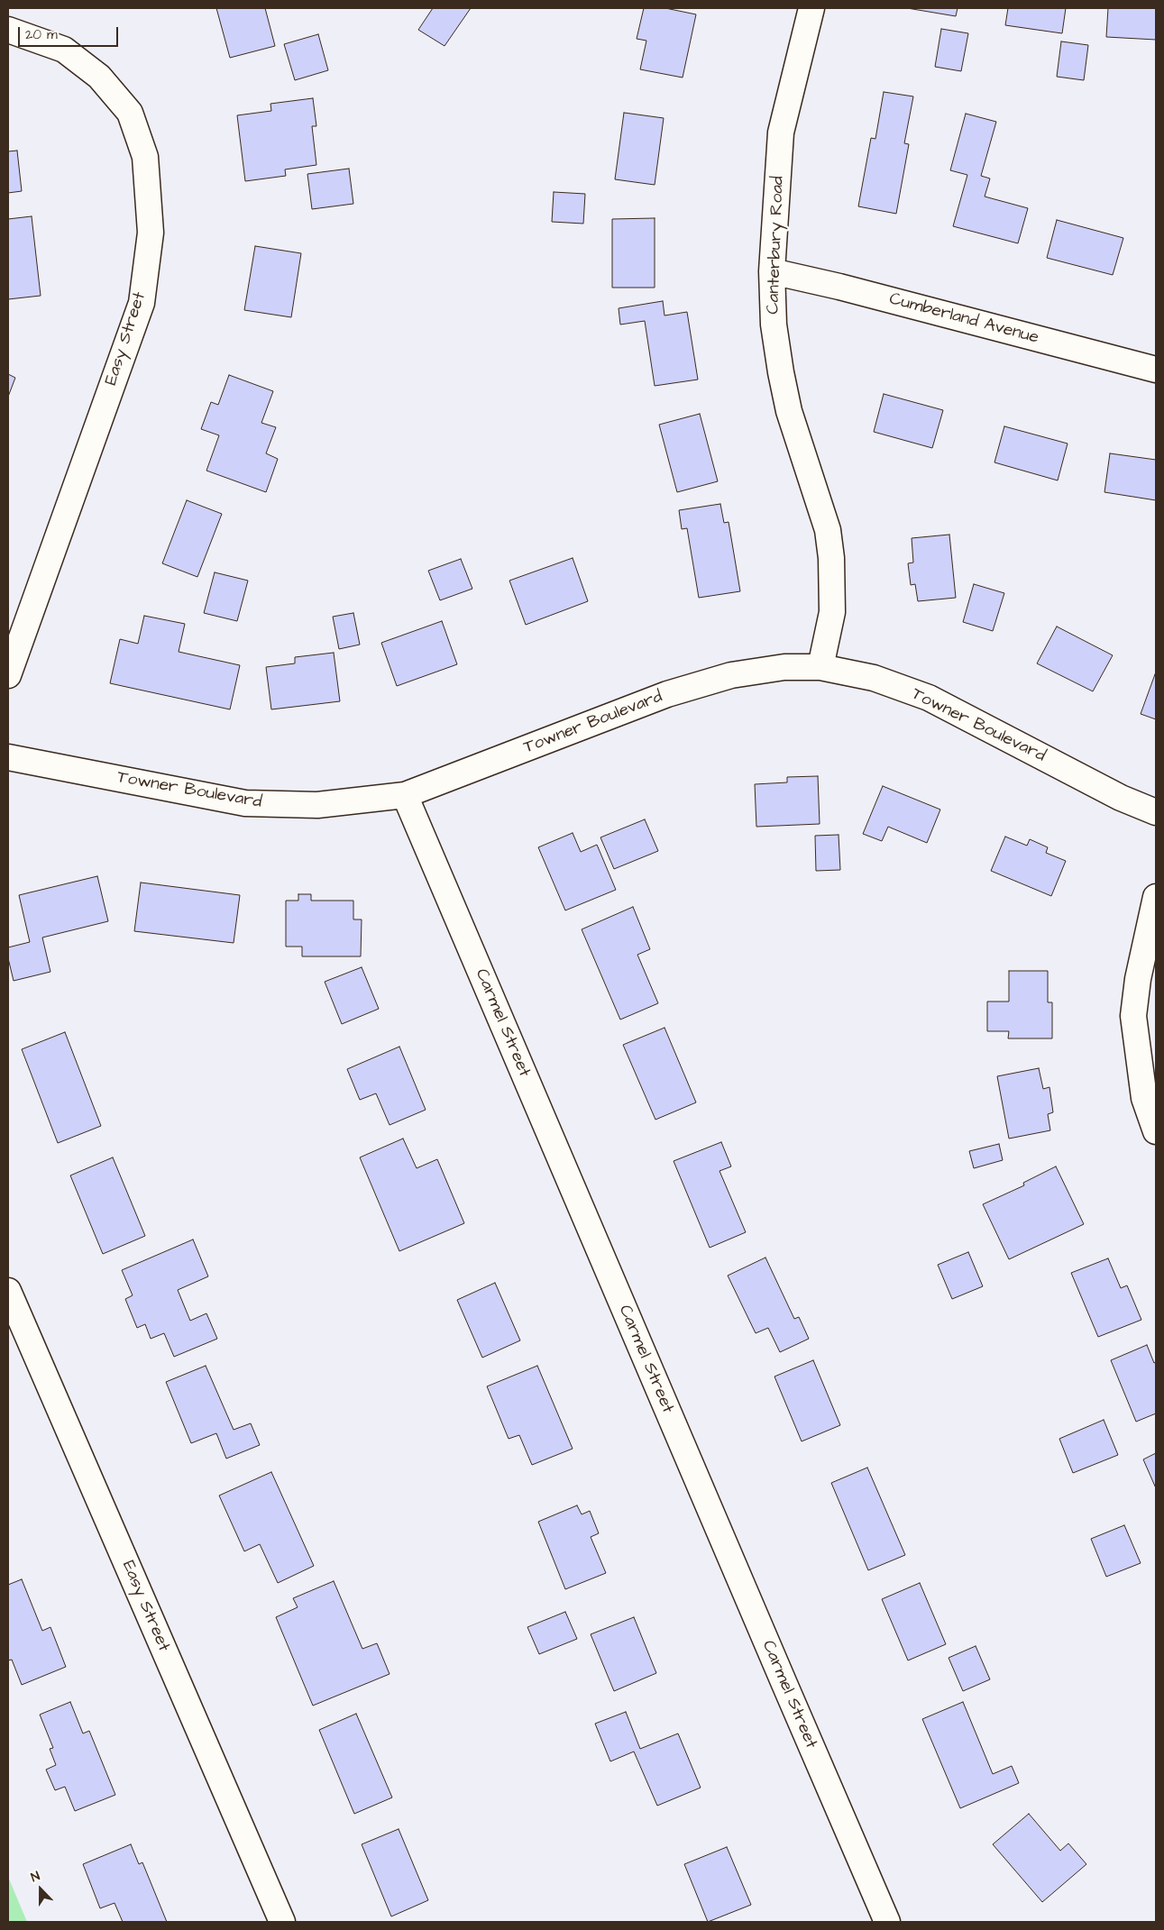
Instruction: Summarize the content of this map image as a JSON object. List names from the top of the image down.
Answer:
{
  "streets": {
    "street": [
      "Canterbury Road",
      "Cumberland Avenue",
      "Easy Street",
      "Towner Boulevard",
      "Carmel Street"
    ]
  },
  "crossings": [
    ["Canterbury Road", "Cumberland Avenue"],
    ["Canterbury Road", "Towner Boulevard"],
    ["Towner Boulevard", "Carmel Street"]
  ],
  "scale_bar": "20 m",
  "north": "top"
}
